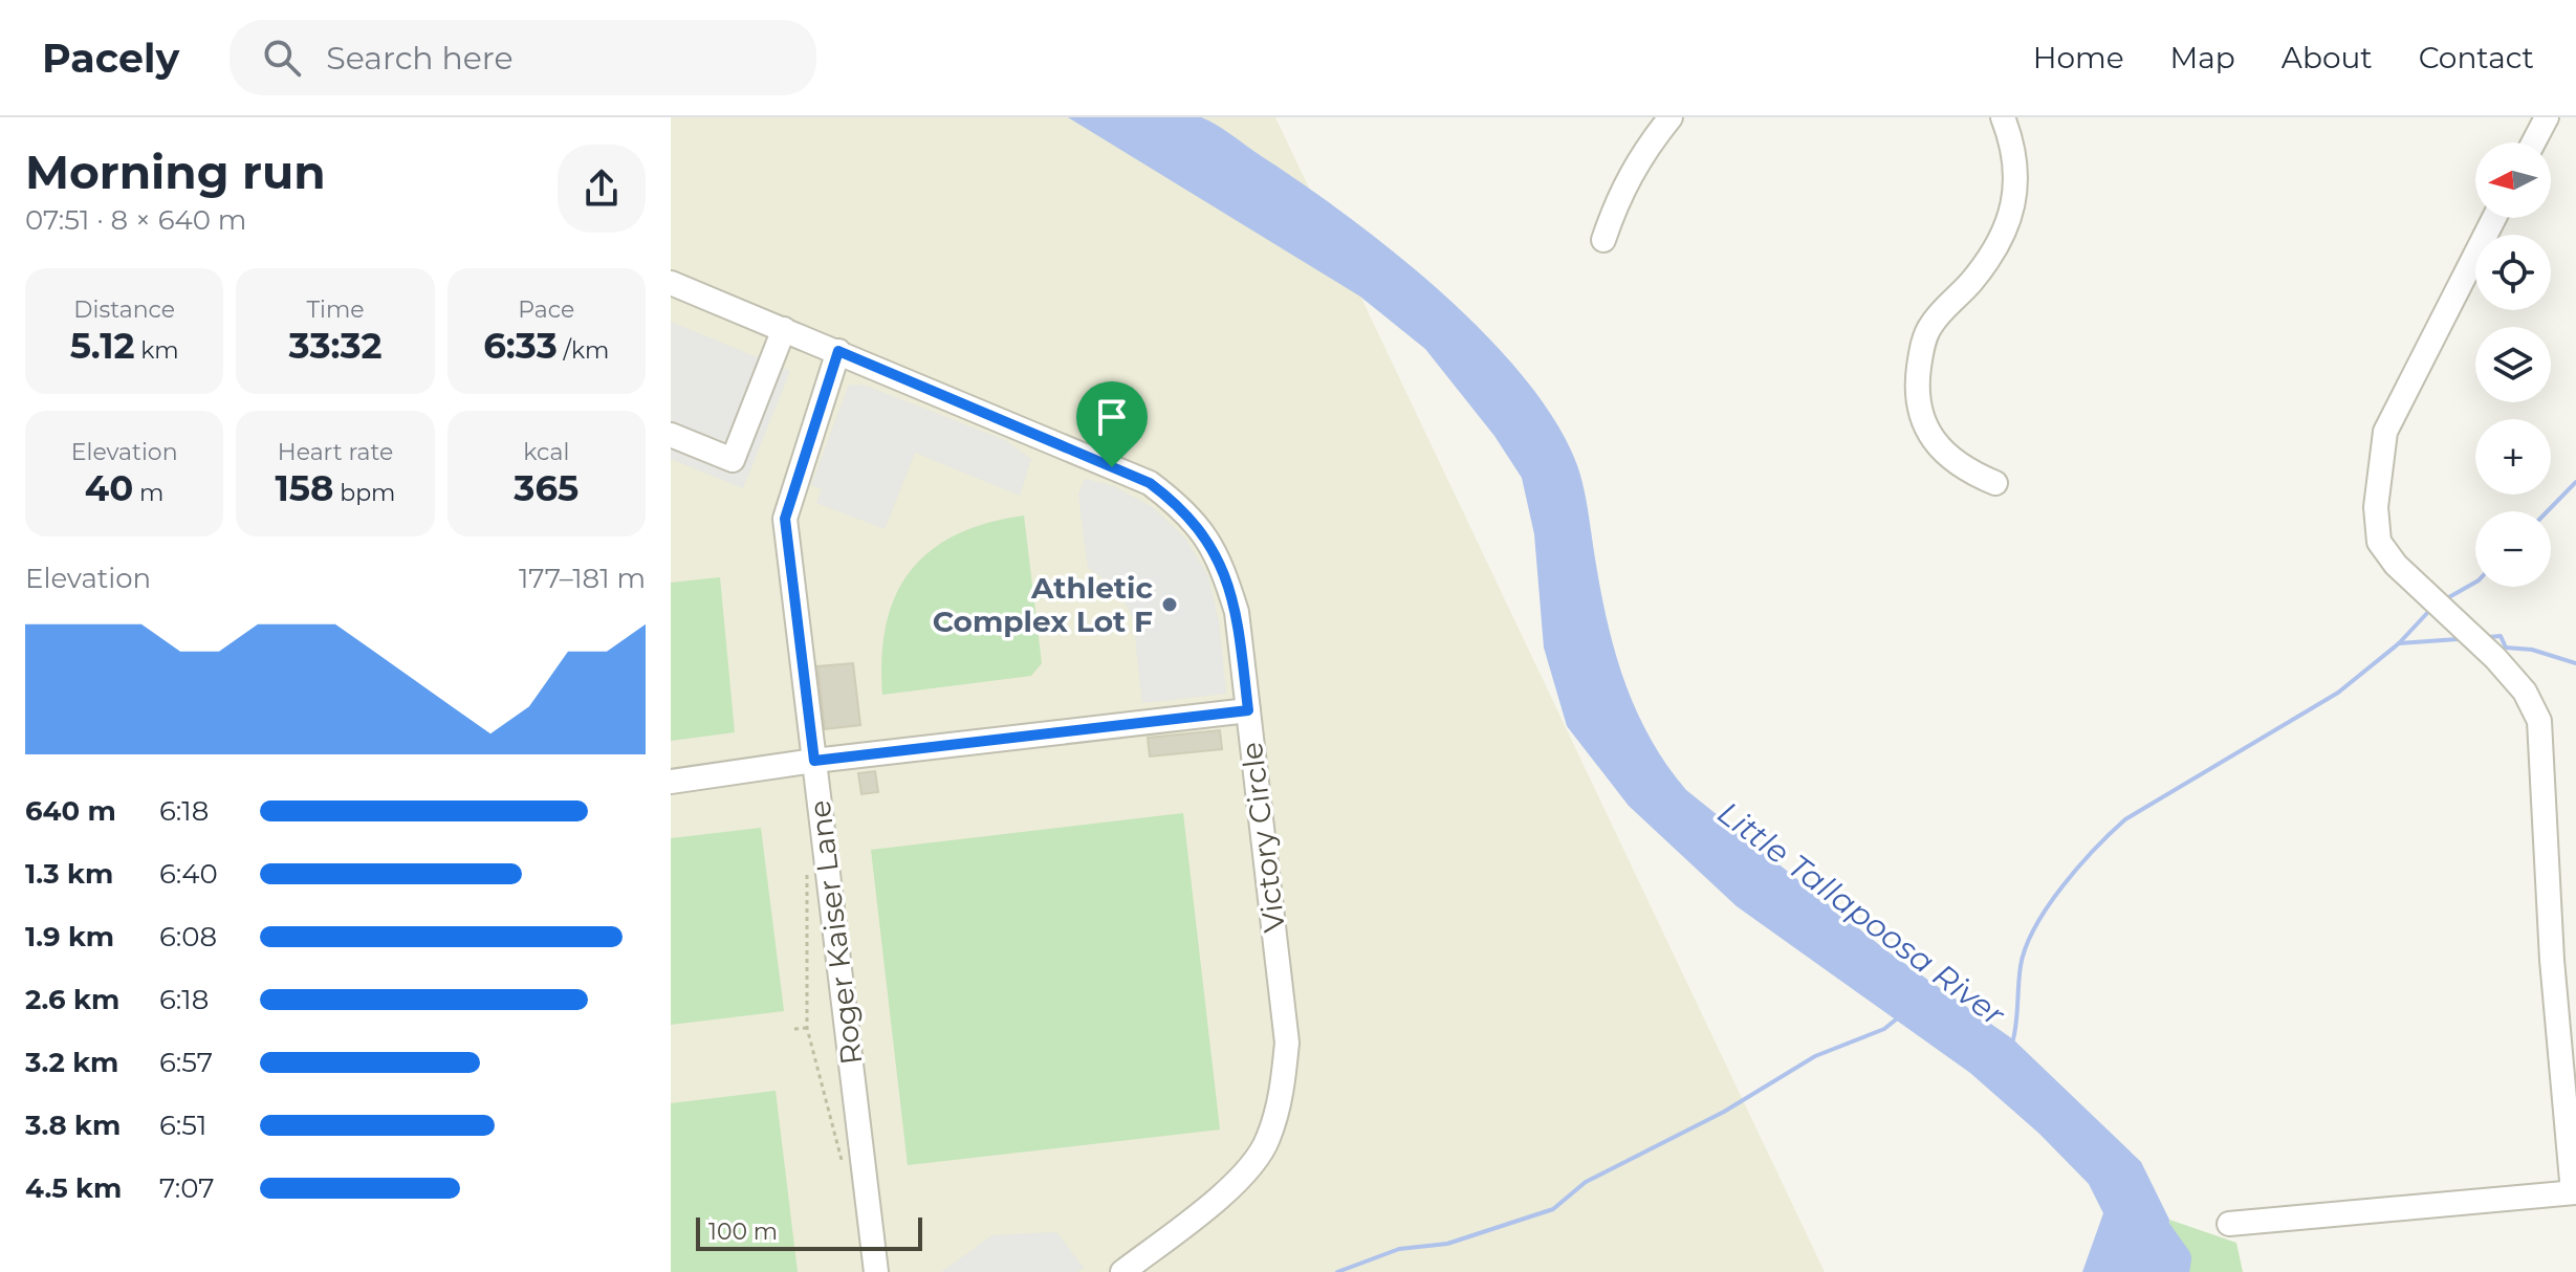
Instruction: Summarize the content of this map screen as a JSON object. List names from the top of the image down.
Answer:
{
  "streets": {
    "street": ["Victory Circle", "Roger Kaiser Lane"]
  },
  "crossings": [
    ["Victory Circle", "Roger Kaiser Lane"]
  ],
  "water": ["Little Tallapoosa River"],
  "places": ["Athletic Complex Lot F"],
  "scale_bar": "100 m",
  "north": "left",
  "page": {
    "header": "Pacely",
    "search": "Search here",
    "nav": [
      "Home",
      "Map",
      "About",
      "Contact"
    ],
    "heading": ["Morning run", "07:51 · 8 × 640 m"],
    "map_buttons": ["+", "−"],
    "stats": [
      ["Distance", "5.12 km"],
      ["Time", "33:32"],
      ["Pace", "6:33 /km"],
      ["Elevation", "40 m"],
      ["Heart rate", "158 bpm"],
      ["kcal", "365"]
    ],
    "chart": ["Elevation", "177–181 m"],
    "list": [
      {
        "name": "640 m",
        "note": "6:18"
      },
      {
        "name": "1.3 km",
        "note": "6:40"
      },
      {
        "name": "1.9 km",
        "note": "6:08"
      },
      {
        "name": "2.6 km",
        "note": "6:18"
      },
      {
        "name": "3.2 km",
        "note": "6:57"
      },
      {
        "name": "3.8 km",
        "note": "6:51"
      },
      {
        "name": "4.5 km",
        "note": "7:07"
      }
    ],
    "scale": "100 m"
  }
}
